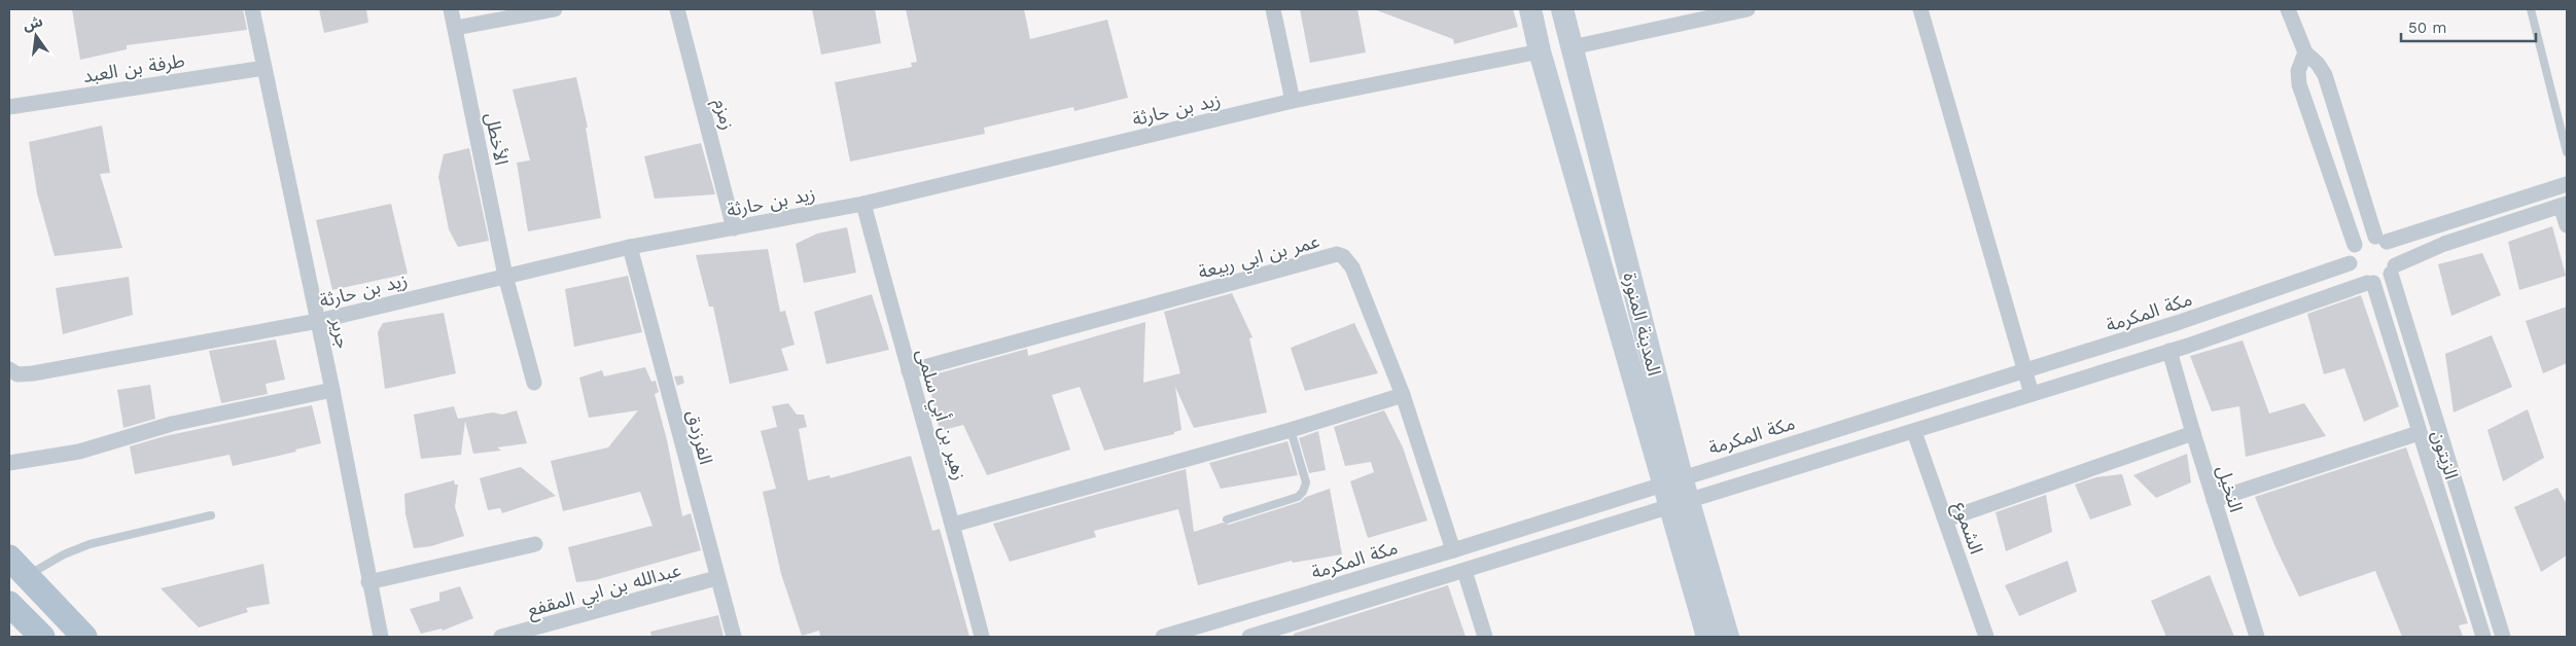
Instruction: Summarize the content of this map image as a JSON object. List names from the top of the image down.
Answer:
{
  "streets": {
    "main road": ["المدينة المنورة"],
    "street": [
      "طرفة بن العبد",
      "زيد بن حارثة",
      "زمزم",
      "الأخطل",
      "عمر بن ابي ربيعة",
      "مكة المكرمة",
      "جرير",
      "زهير بن أبي سلمى",
      "الفرزدق",
      "الزيتون",
      "النخيل",
      "الشموع",
      "عبدالله بن ابي المقفع"
    ]
  },
  "crossings": [
    ["طرفة بن العبد", "جرير"],
    ["زيد بن حارثة", "زمزم"],
    ["زيد بن حارثة", "الأخطل"],
    ["زيد بن حارثة", "جرير"],
    ["زيد بن حارثة", "زهير بن أبي سلمى"],
    ["زيد بن حارثة", "الفرزدق"],
    ["عمر بن ابي ربيعة", "مكة المكرمة"],
    ["عمر بن ابي ربيعة", "زهير بن أبي سلمى"],
    ["مكة المكرمة", "المدينة المنورة"],
    ["مكة المكرمة", "الزيتون"],
    ["الفرزدق", "عبدالله بن ابي المقفع"]
  ],
  "scale_bar": "50 m",
  "north": "top"
}
